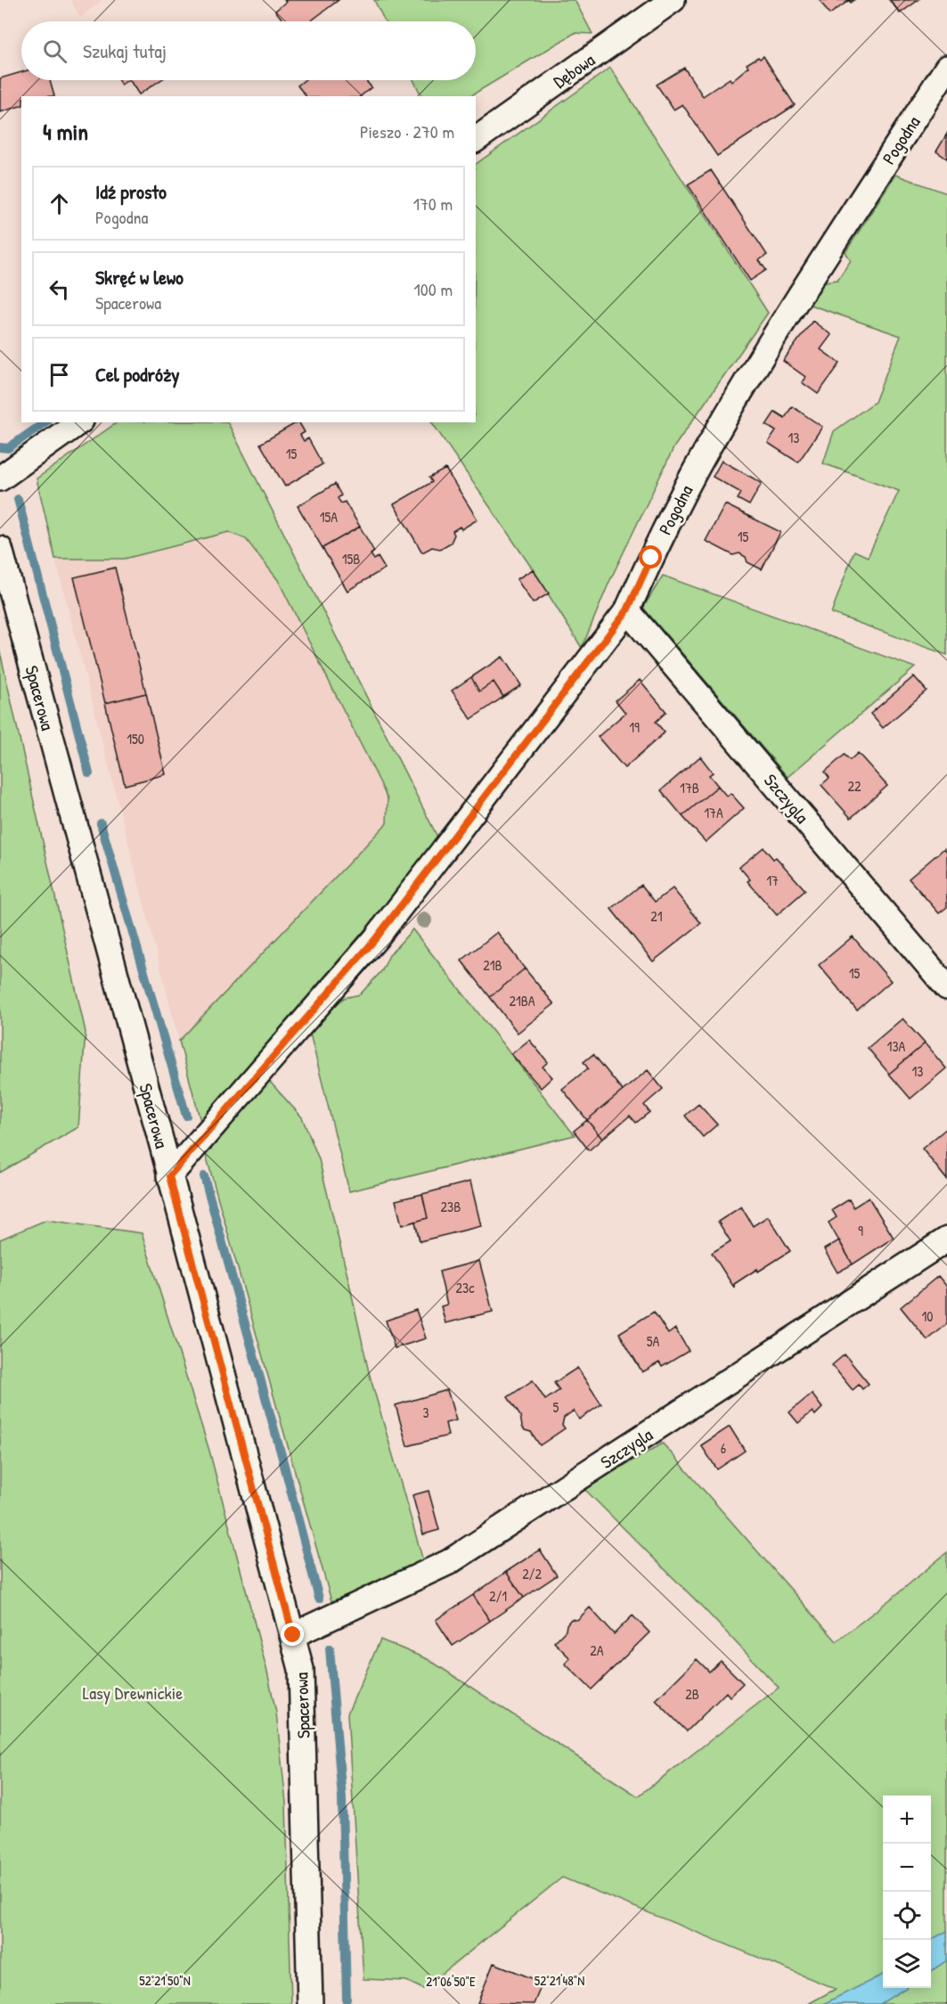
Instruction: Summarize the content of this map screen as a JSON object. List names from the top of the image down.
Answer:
{
  "streets": {
    "street": [
      "Dębowa",
      "Pogodna",
      "Spacerowa",
      "Szczygla"
    ]
  },
  "crossings": [
    ["Pogodna", "Spacerowa"],
    ["Pogodna", "Szczygla"],
    ["Spacerowa", "Szczygla"]
  ],
  "parks": ["Lasy Drewnickie"],
  "house_numbers": [
    "13",
    "15",
    "15A",
    "15",
    "15B",
    "19",
    "150",
    "22",
    "17B",
    "17A",
    "17",
    "21",
    "21B",
    "15",
    "21BA",
    "13A",
    "13",
    "23B",
    "9",
    "23c",
    "10",
    "5A",
    "5",
    "3",
    "6",
    "2/2",
    "2/1",
    "2A",
    "2B"
  ],
  "page": {
    "search": "Szukaj tutaj",
    "heading": ["4 min", "Pieszo · 270 m"],
    "list": [
      ["Idź prosto", "Pogodna", "170 m"],
      ["Skręć w lewo", "Spacerowa", "100 m"],
      "Cel podróży"
    ],
    "map_buttons": ["+", "−"]
  },
  "coordinates": ["52°21'50\"N", "52°21'48\"N", "21°06'50\"E"]
}
